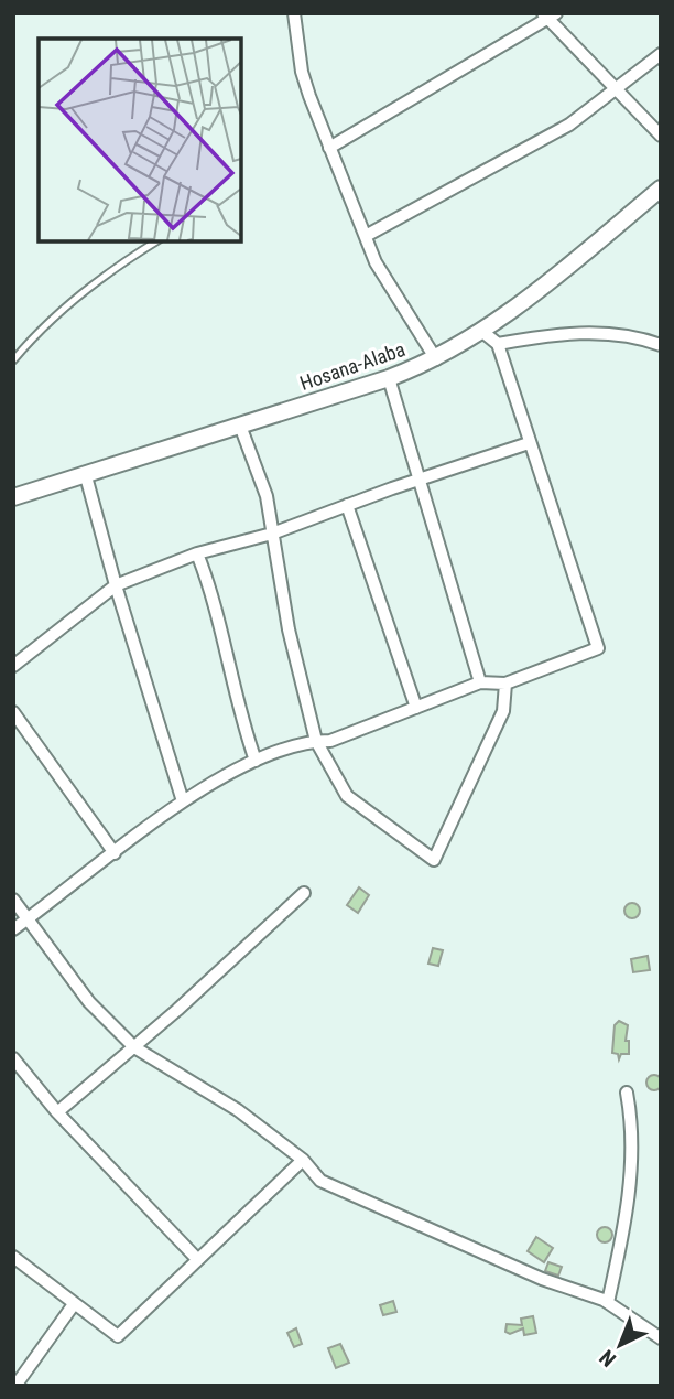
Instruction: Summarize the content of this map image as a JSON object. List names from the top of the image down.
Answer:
{
  "streets": {
    "main road": ["Hosana-Alaba"]
  },
  "north": "bottom left"
}
